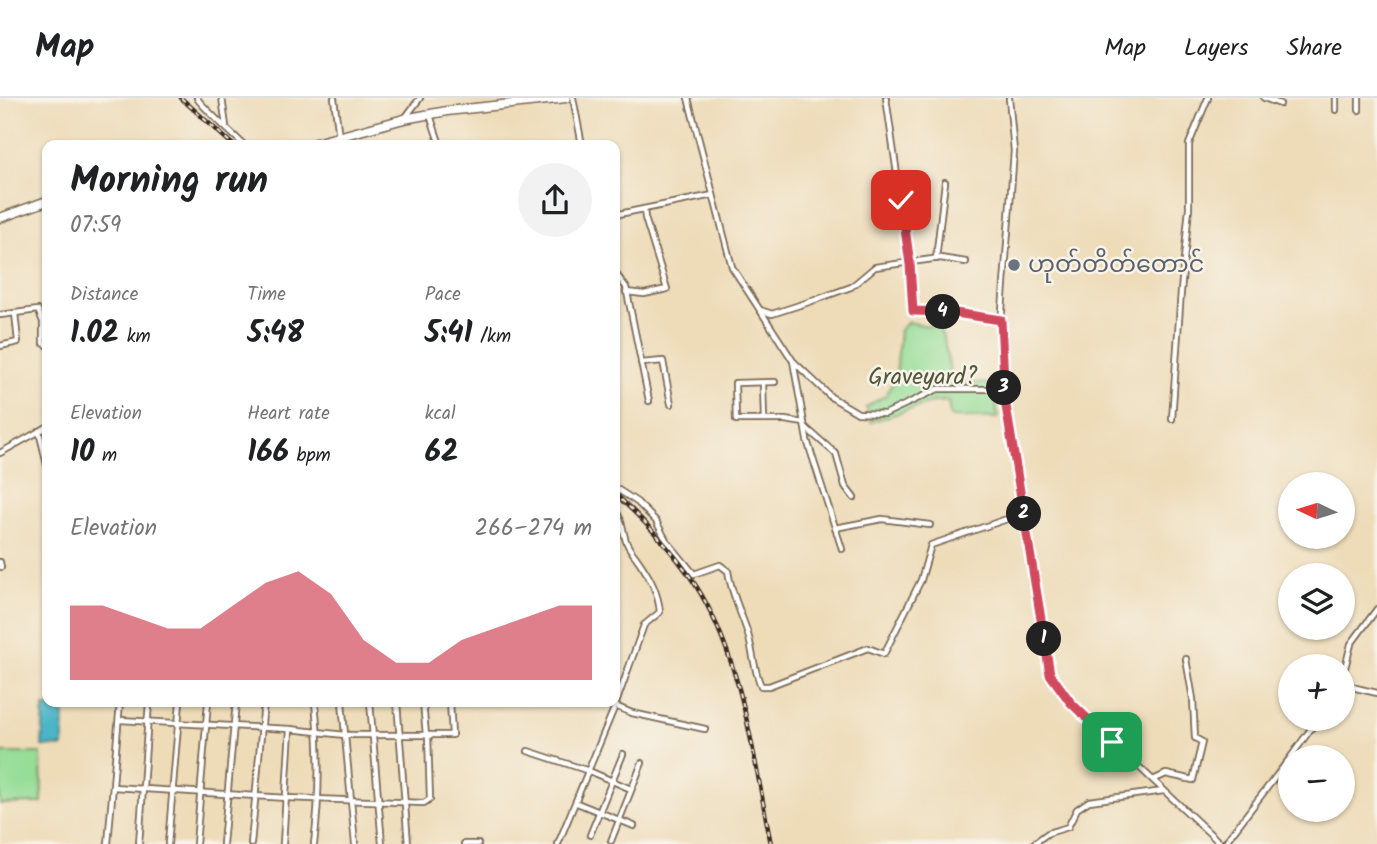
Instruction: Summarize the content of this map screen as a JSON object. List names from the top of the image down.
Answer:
{
  "parks": ["Graveyard?"],
  "places": ["ဟုတ်တိတ်တောင်"],
  "north": "left",
  "page": {
    "header": "Map",
    "nav": ["Map", "Layers", "Share"],
    "heading": ["Morning run", "07:59"],
    "stats": [
      ["Distance", "1.02 km"],
      ["Time", "5:48"],
      ["Pace", "5:41 /km"],
      ["Elevation", "10 m"],
      ["Heart rate", "166 bpm"],
      ["kcal", "62"]
    ],
    "pins": [
      "4",
      "3",
      "2",
      "1"
    ],
    "map_buttons": ["+", "−"],
    "chart": ["Elevation", "266–274 m"]
  }
}
